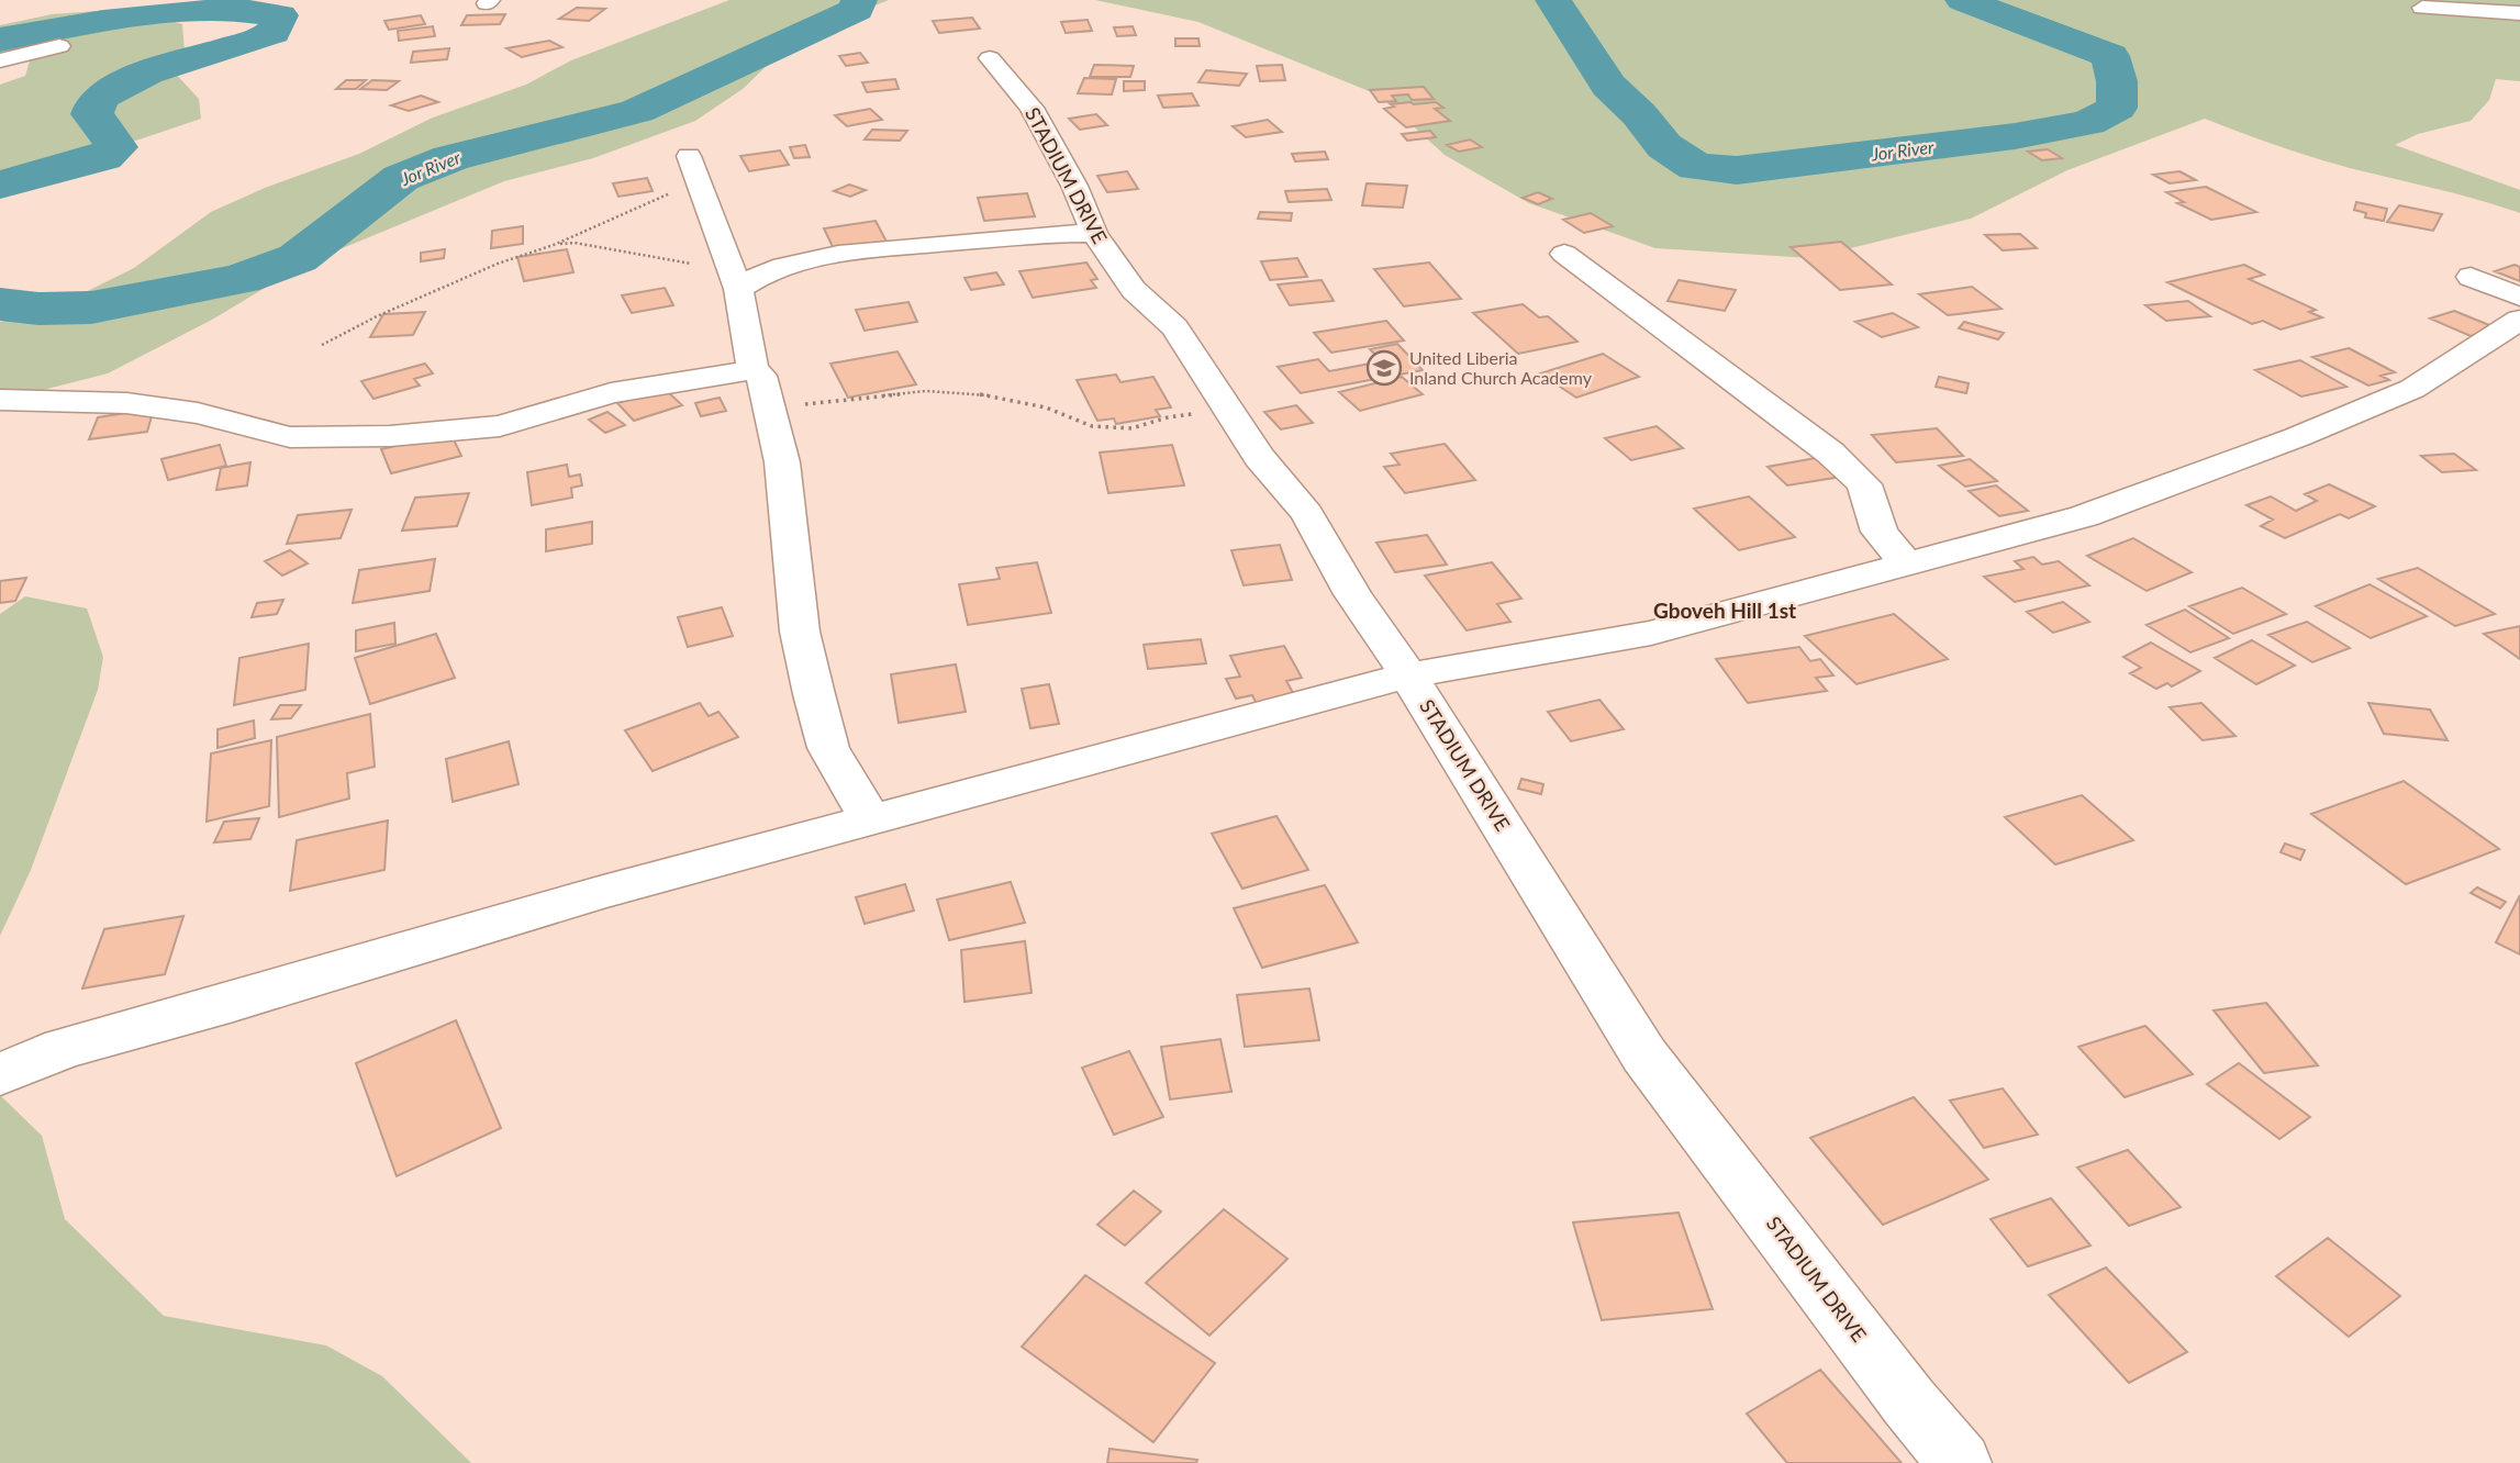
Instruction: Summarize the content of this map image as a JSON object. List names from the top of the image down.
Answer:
{
  "streets": {
    "street": ["STADIUM DRIVE"]
  },
  "districts": ["Gboveh Hill 1st"],
  "water": ["Jor River"],
  "places": {
    "school or university": ["United Liberia Inland Church Academy"]
  }
}
